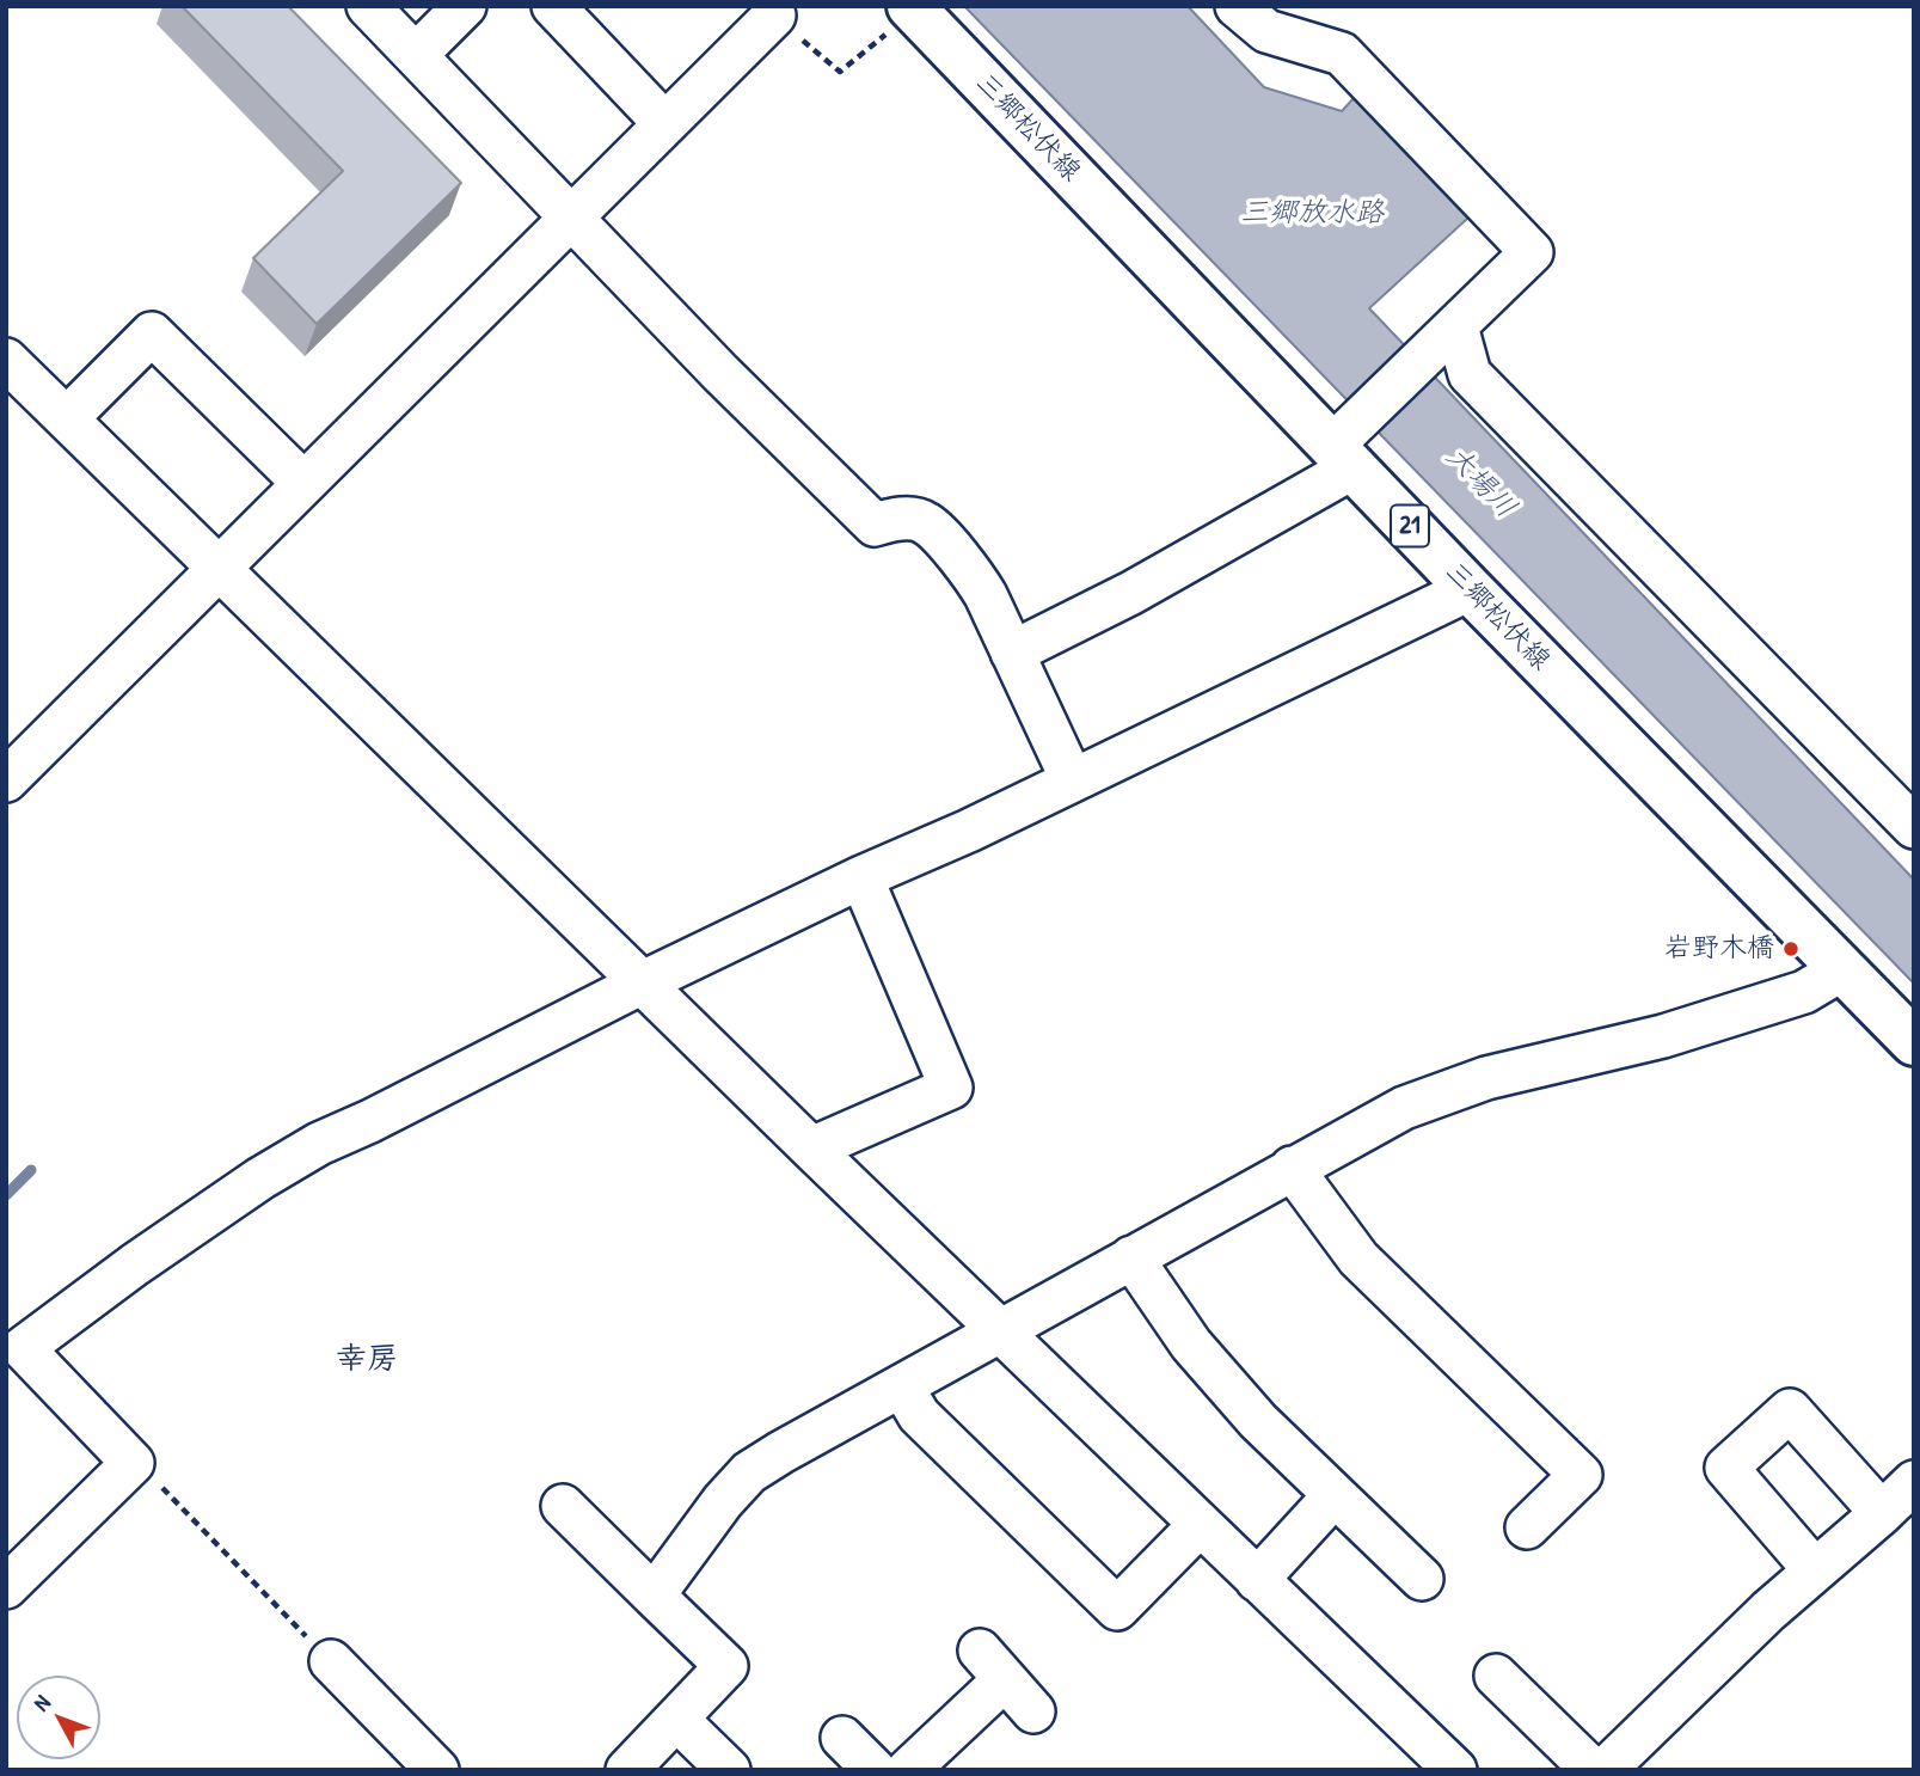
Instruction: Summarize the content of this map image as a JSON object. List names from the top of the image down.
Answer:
{
  "streets": {
    "main road": ["三郷松伏線", "21"]
  },
  "districts": ["幸房"],
  "water": ["三郷放水路", "大場川"],
  "places": ["岩野木橋"],
  "north": "top left"
}
